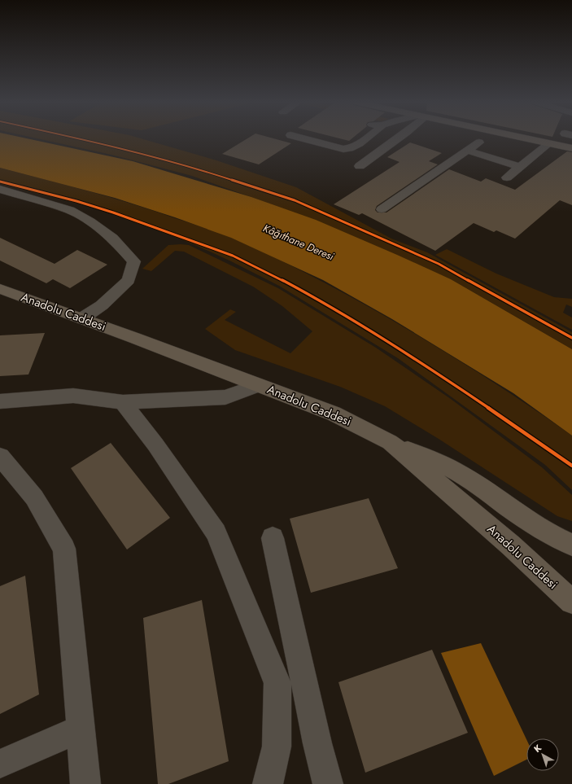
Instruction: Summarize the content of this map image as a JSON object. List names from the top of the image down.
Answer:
{
  "streets": {
    "main road": ["Anadolu Caddesi"]
  },
  "water": ["Kâğıthane Deresi"],
  "north": "top left"
}
